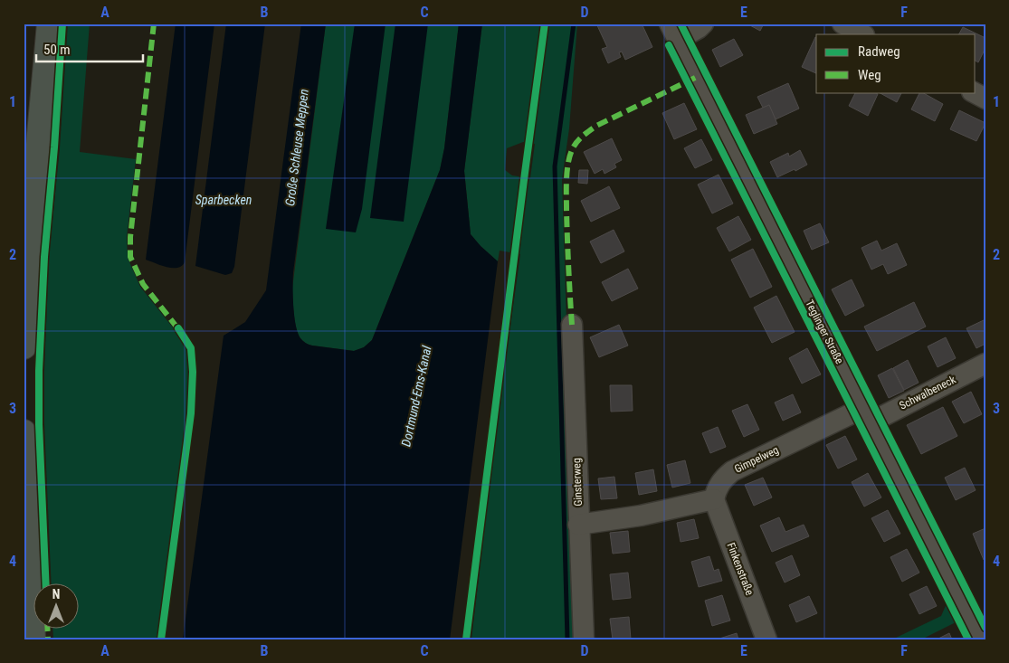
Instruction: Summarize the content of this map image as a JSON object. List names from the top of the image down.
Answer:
{
  "streets": {
    "street": [
      "Teglinger Straße",
      "Schwalbeneck",
      "Gimpelweg",
      "Ginsterweg",
      "Finkenstraße"
    ]
  },
  "crossings": [
    ["Teglinger Straße", "Schwalbeneck"],
    ["Teglinger Straße", "Gimpelweg"],
    ["Schwalbeneck", "Gimpelweg"],
    ["Gimpelweg", "Finkenstraße"]
  ],
  "water": ["Große Schleuse Meppen", "Sparbecken", "Dortmund-Ems-Kanal"],
  "legend": ["Radweg", "Weg"],
  "scale_bar": "50 m",
  "north": "top",
  "grid": {
    "columns": [
      "A",
      "B",
      "C",
      "D",
      "E",
      "F"
    ],
    "rows": [
      "1",
      "2",
      "3",
      "4"
    ]
  }
}
